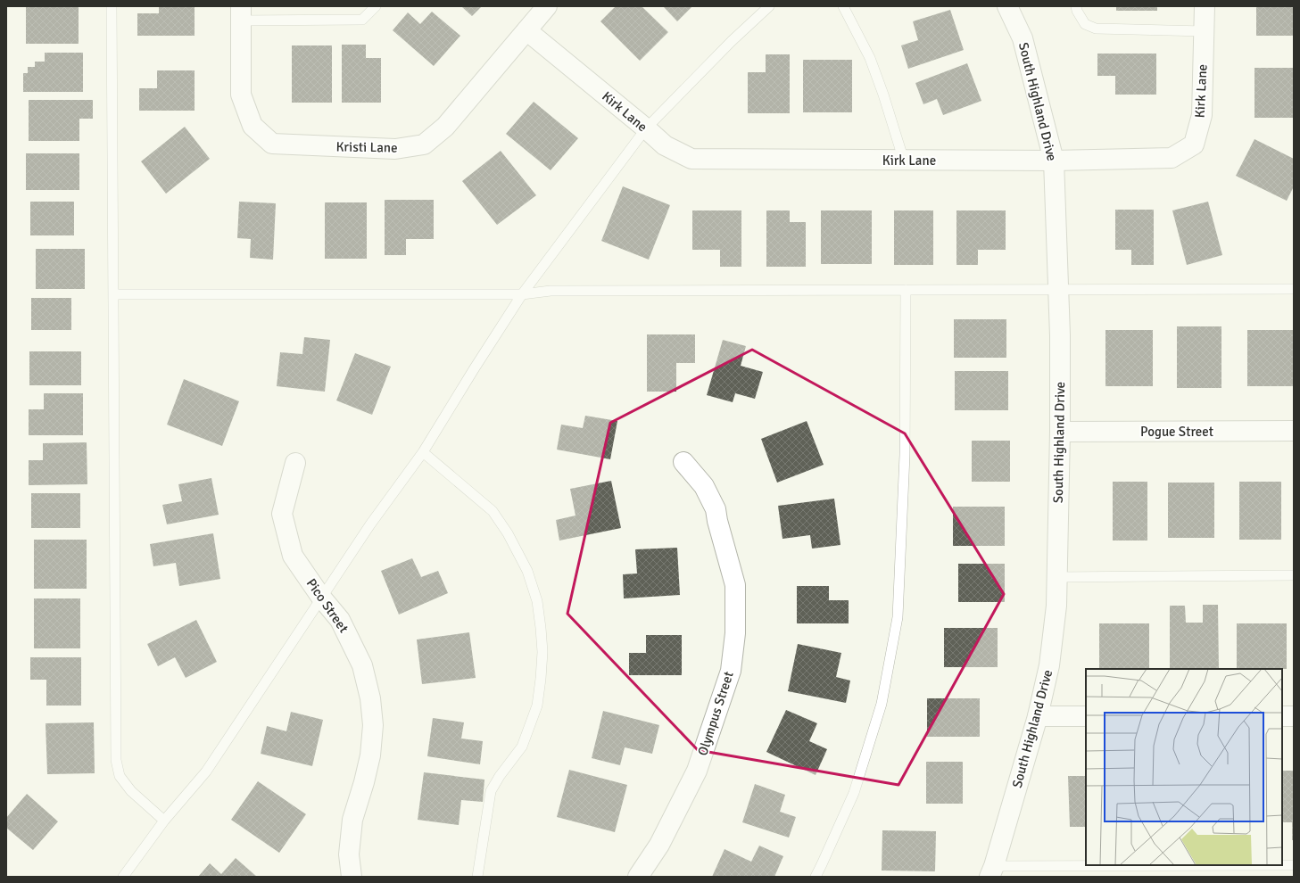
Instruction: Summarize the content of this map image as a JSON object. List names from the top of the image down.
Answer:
{
  "streets": {
    "street": [
      "Kirk Lane",
      "South Highland Drive",
      "Kristi Lane",
      "Pogue Street",
      "Pico Street",
      "Olympus Street"
    ]
  },
  "crossings": [
    ["Kirk Lane", "South Highland Drive"],
    ["Kirk Lane", "Kristi Lane"],
    ["South Highland Drive", "Pogue Street"]
  ]
}
